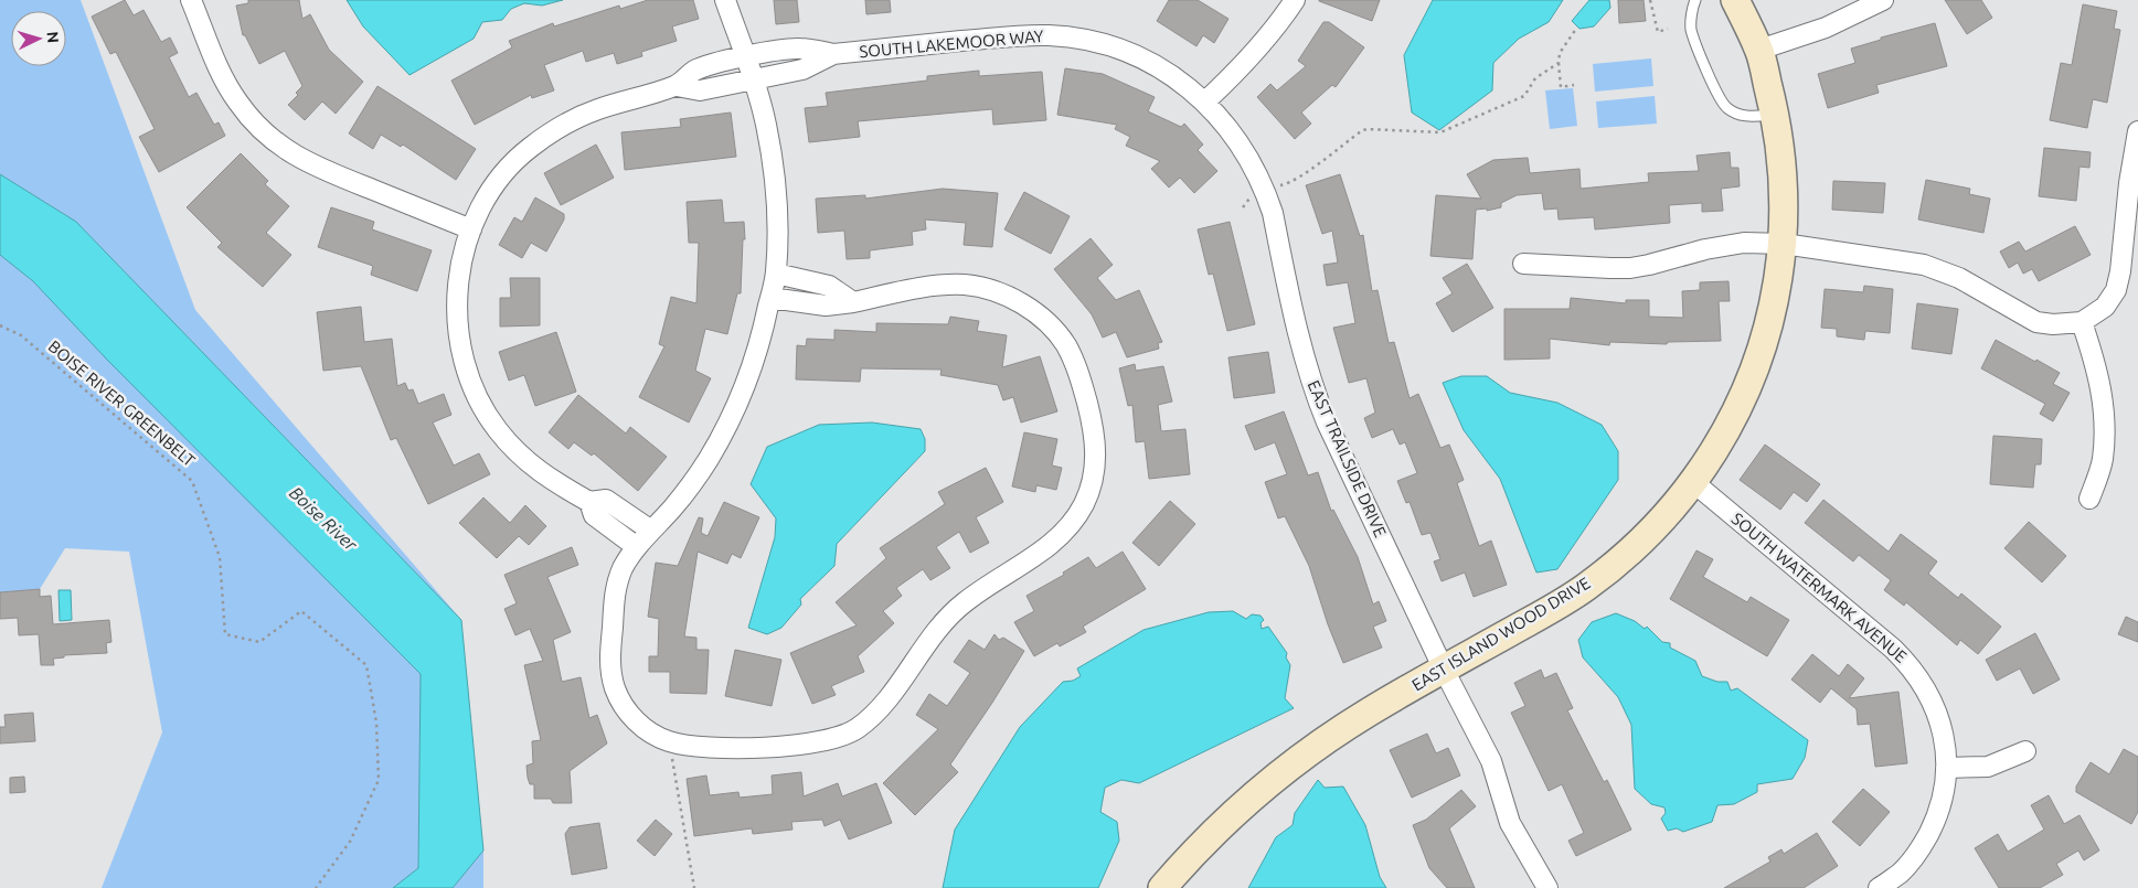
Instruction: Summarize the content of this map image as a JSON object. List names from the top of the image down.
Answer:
{
  "streets": {
    "street": [
      "SOUTH LAKEMOOR WAY",
      "EAST TRAILSIDE DRIVE",
      "SOUTH WATERMARK AVENUE",
      "EAST ISLAND WOOD DRIVE"
    ],
    "path": ["BOISE RIVER GREENBELT"]
  },
  "crossings": [
    ["SOUTH LAKEMOOR WAY", "EAST TRAILSIDE DRIVE"],
    ["EAST TRAILSIDE DRIVE", "EAST ISLAND WOOD DRIVE"],
    ["SOUTH WATERMARK AVENUE", "EAST ISLAND WOOD DRIVE"]
  ],
  "water": ["Boise River"],
  "north": "right"
}
